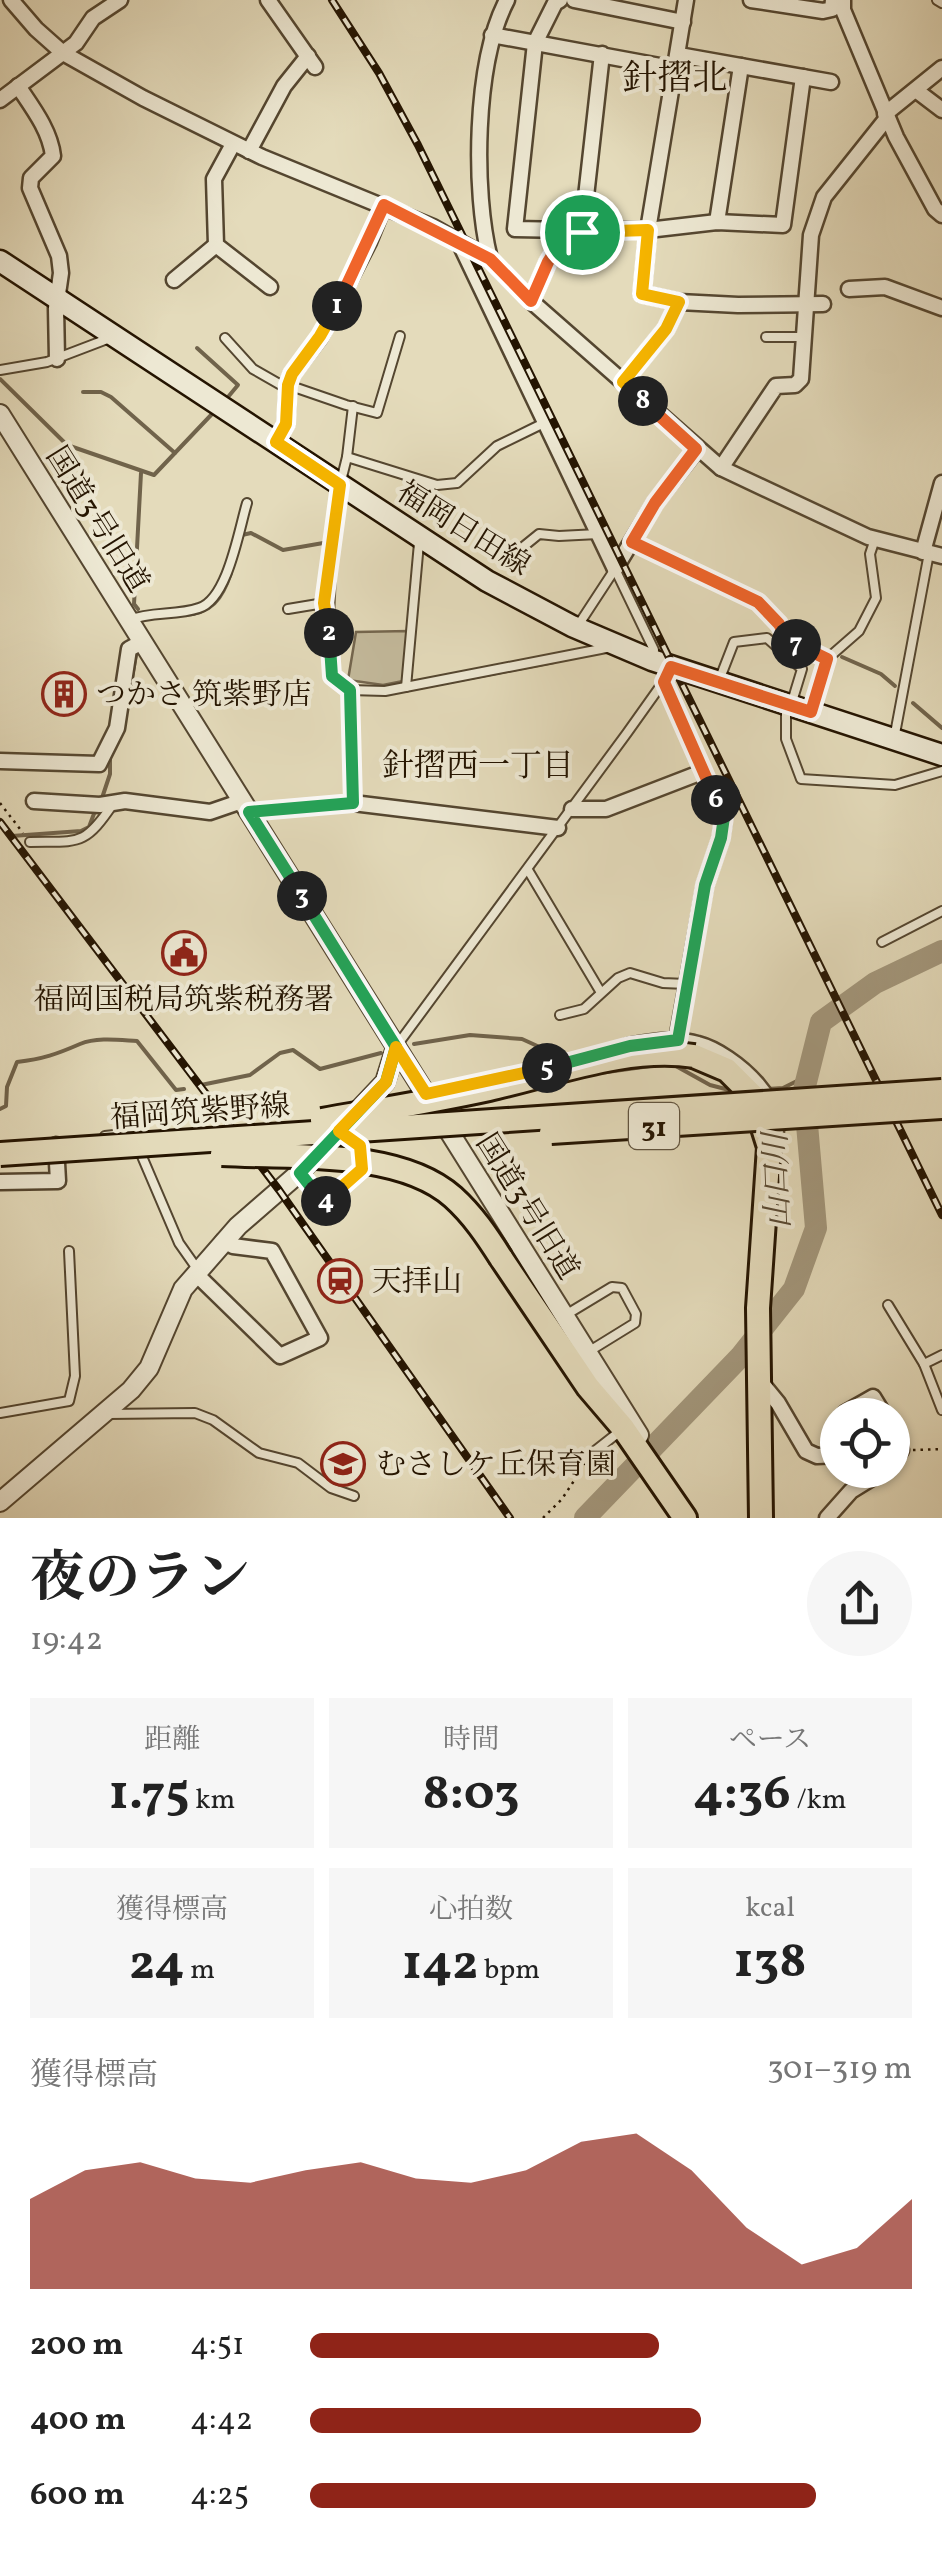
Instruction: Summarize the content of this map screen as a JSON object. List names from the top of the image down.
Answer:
{
  "streets": {
    "main road": ["福岡日田線", "福岡筑紫野線", "31"],
    "street": ["国道3号旧道"]
  },
  "districts": ["針摺北", "針摺西一丁目"],
  "water": ["山口川"],
  "places": {
    "building": ["つかさ 筑紫野店"],
    "public building": ["福岡国税局筑紫税務署"],
    "station": ["天拝山"],
    "school or university": ["むさしケ丘保育園"]
  },
  "page": {
    "pins": [
      "1",
      "8",
      "2",
      "7",
      "6",
      "3",
      "5",
      "4"
    ],
    "heading": ["夜のラン", "19:42"],
    "stats": [
      ["距離", "1.75 km"],
      ["時間", "8:03"],
      ["ペース", "4:36 /km"],
      ["獲得標高", "24 m"],
      ["心拍数", "142 bpm"],
      ["kcal", "138"]
    ],
    "chart": ["獲得標高", "301–319 m"],
    "list": [
      {
        "name": "200 m",
        "note": "4:51"
      },
      {
        "name": "400 m",
        "note": "4:42"
      },
      {
        "name": "600 m",
        "note": "4:25"
      }
    ]
  }
}
